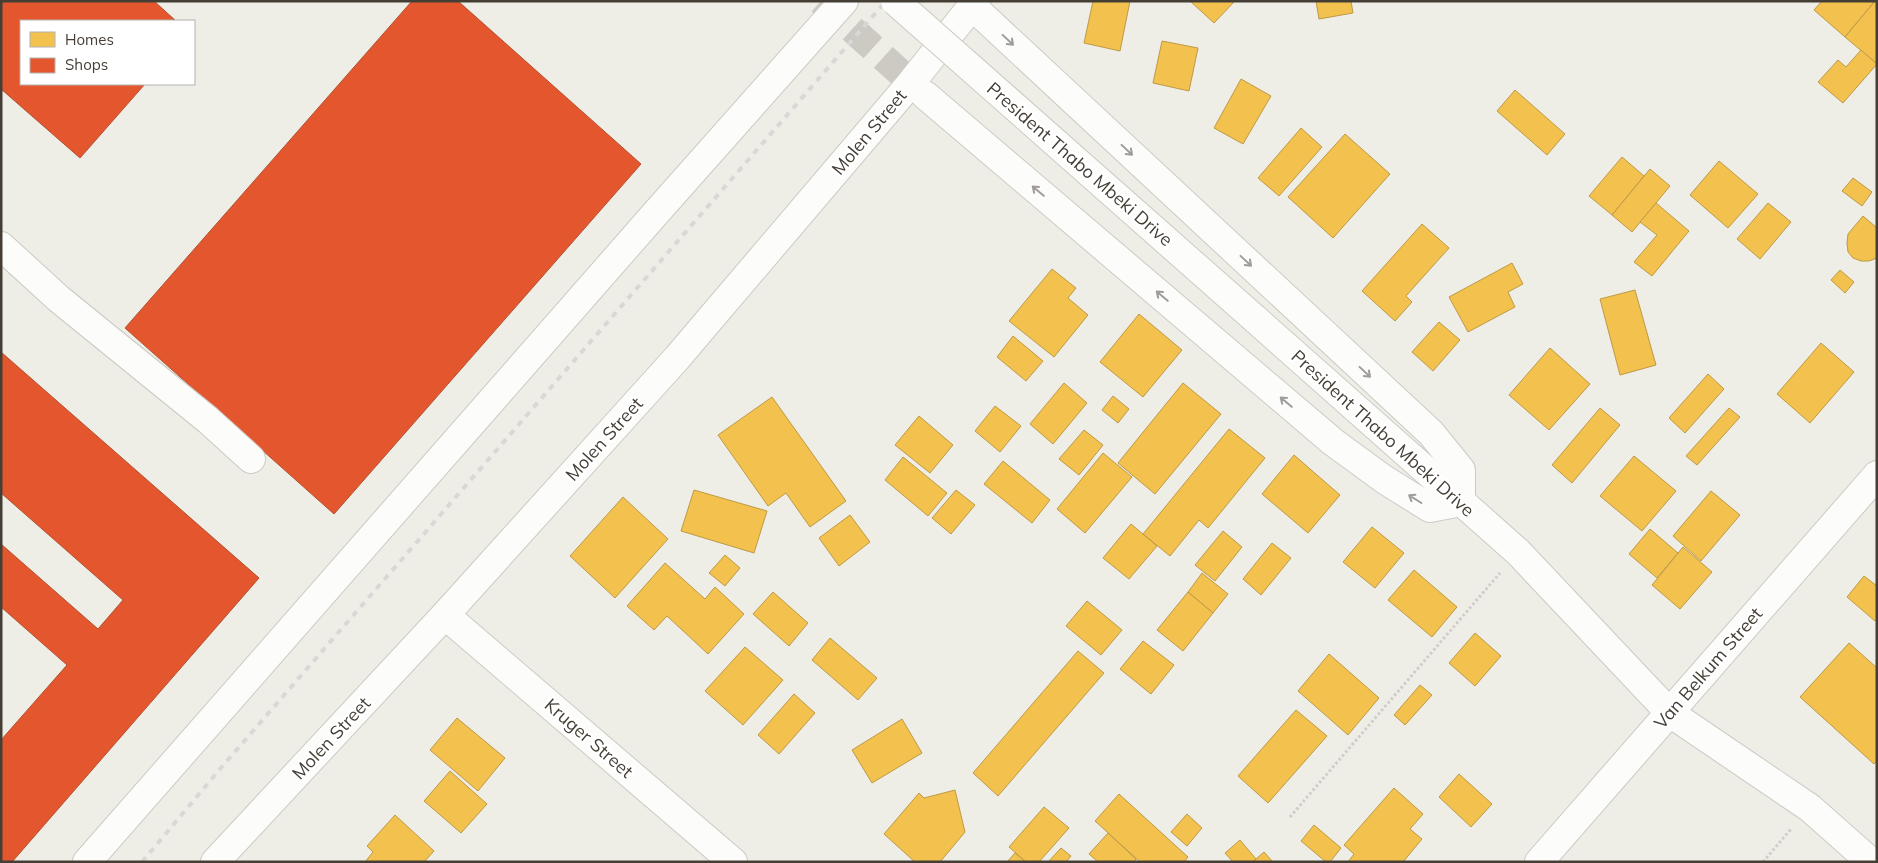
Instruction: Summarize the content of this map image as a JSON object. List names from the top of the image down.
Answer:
{
  "streets": {
    "street": [
      "Molen Street",
      "President Thabo Mbeki Drive",
      "Van Belkum Street",
      "Kruger Street"
    ]
  },
  "crossings": [
    ["Molen Street", "Kruger Street"],
    ["President Thabo Mbeki Drive", "Van Belkum Street"]
  ],
  "legend": ["Homes", "Shops"]
}
